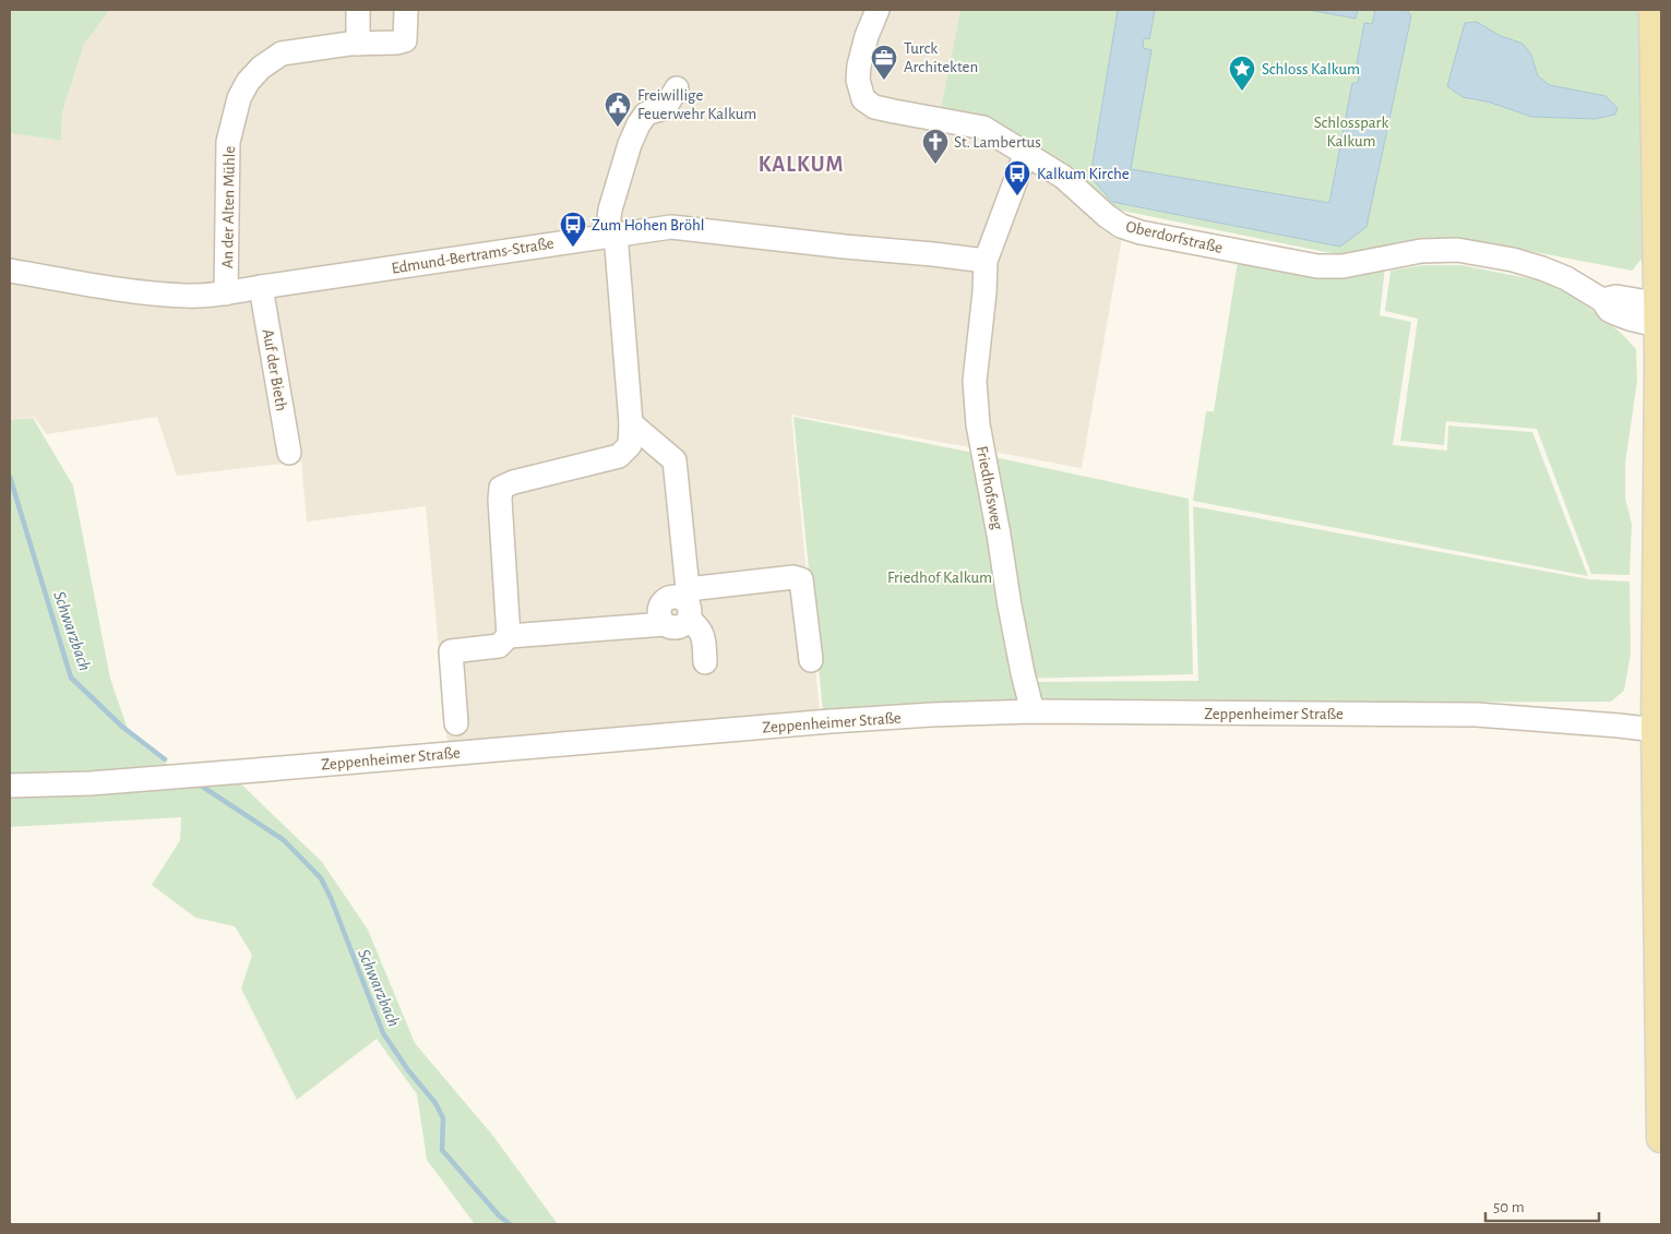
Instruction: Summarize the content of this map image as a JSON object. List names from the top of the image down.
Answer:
{
  "streets": {
    "street": [
      "An der Alten Mühle",
      "Oberdorfstraße",
      "Edmund-Bertrams-Straße",
      "Auf der Bieth",
      "Friedhofsweg",
      "Zeppenheimer Straße"
    ]
  },
  "crossings": [
    ["An der Alten Mühle", "Edmund-Bertrams-Straße"],
    ["Edmund-Bertrams-Straße", "Auf der Bieth"],
    ["Edmund-Bertrams-Straße", "Friedhofsweg"],
    ["Friedhofsweg", "Zeppenheimer Straße"]
  ],
  "districts": ["KALKUM"],
  "water": ["Schwarzbach"],
  "parks": ["Schlosspark Kalkum", "Friedhof Kalkum"],
  "places": {
    "office": ["Turck Architekten"],
    "place": ["Schloss Kalkum"],
    "public building": ["Freiwillige Feuerwehr Kalkum"],
    "church": ["St. Lambertus"],
    "bus stop": ["Kalkum Kirche", "Zum Hohen Bröhl"]
  },
  "scale_bar": "50 m"
}
